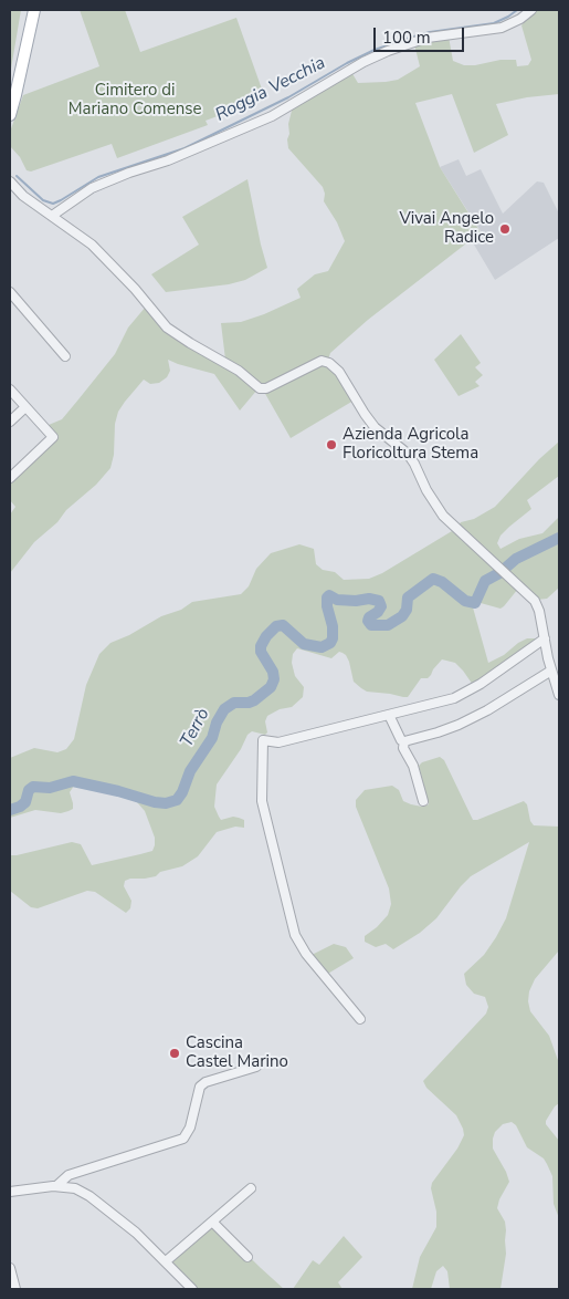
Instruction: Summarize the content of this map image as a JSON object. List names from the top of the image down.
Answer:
{
  "water": ["Roggia Vecchia", "Terrò"],
  "parks": ["Cimitero di Mariano Comense"],
  "places": ["Vivai Angelo Radice", "Azienda Agricola Floricoltura Stema", "Cascina Castel Marino"],
  "scale_bar": "100 m"
}
